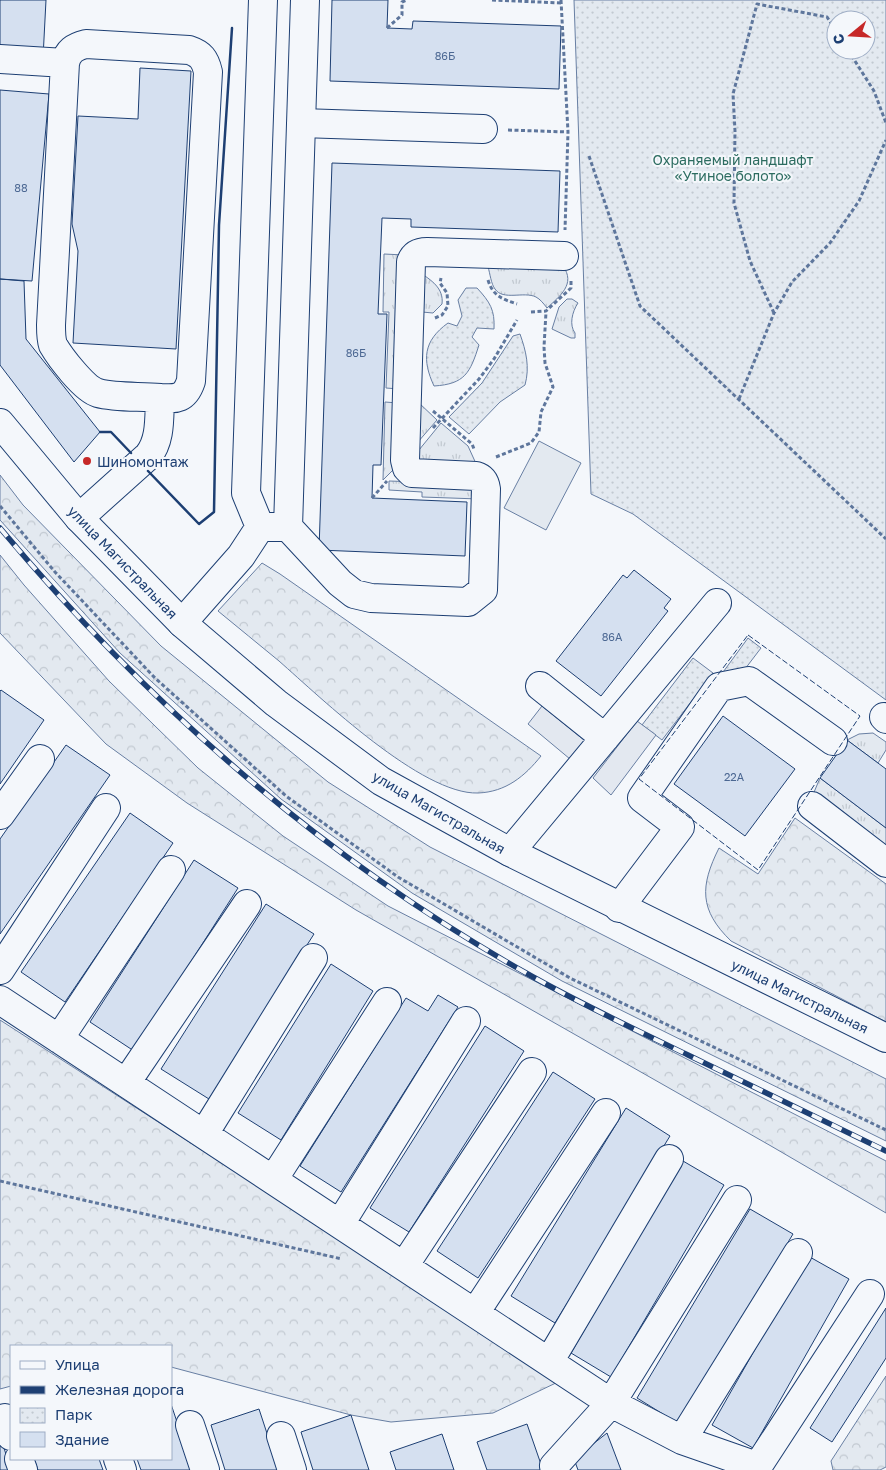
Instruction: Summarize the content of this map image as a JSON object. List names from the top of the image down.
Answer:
{
  "streets": {
    "main road": ["улица Магистральная"]
  },
  "parks": ["Охраняемый ландшафт «Утиное болото»"],
  "places": ["Шиномонтаж"],
  "house_numbers": [
    "86Б",
    "88",
    "86Б",
    "86А",
    "22А"
  ],
  "legend": [
    "Улица",
    "Железная дорога",
    "Парк",
    "Здание"
  ],
  "north": "left"
}
